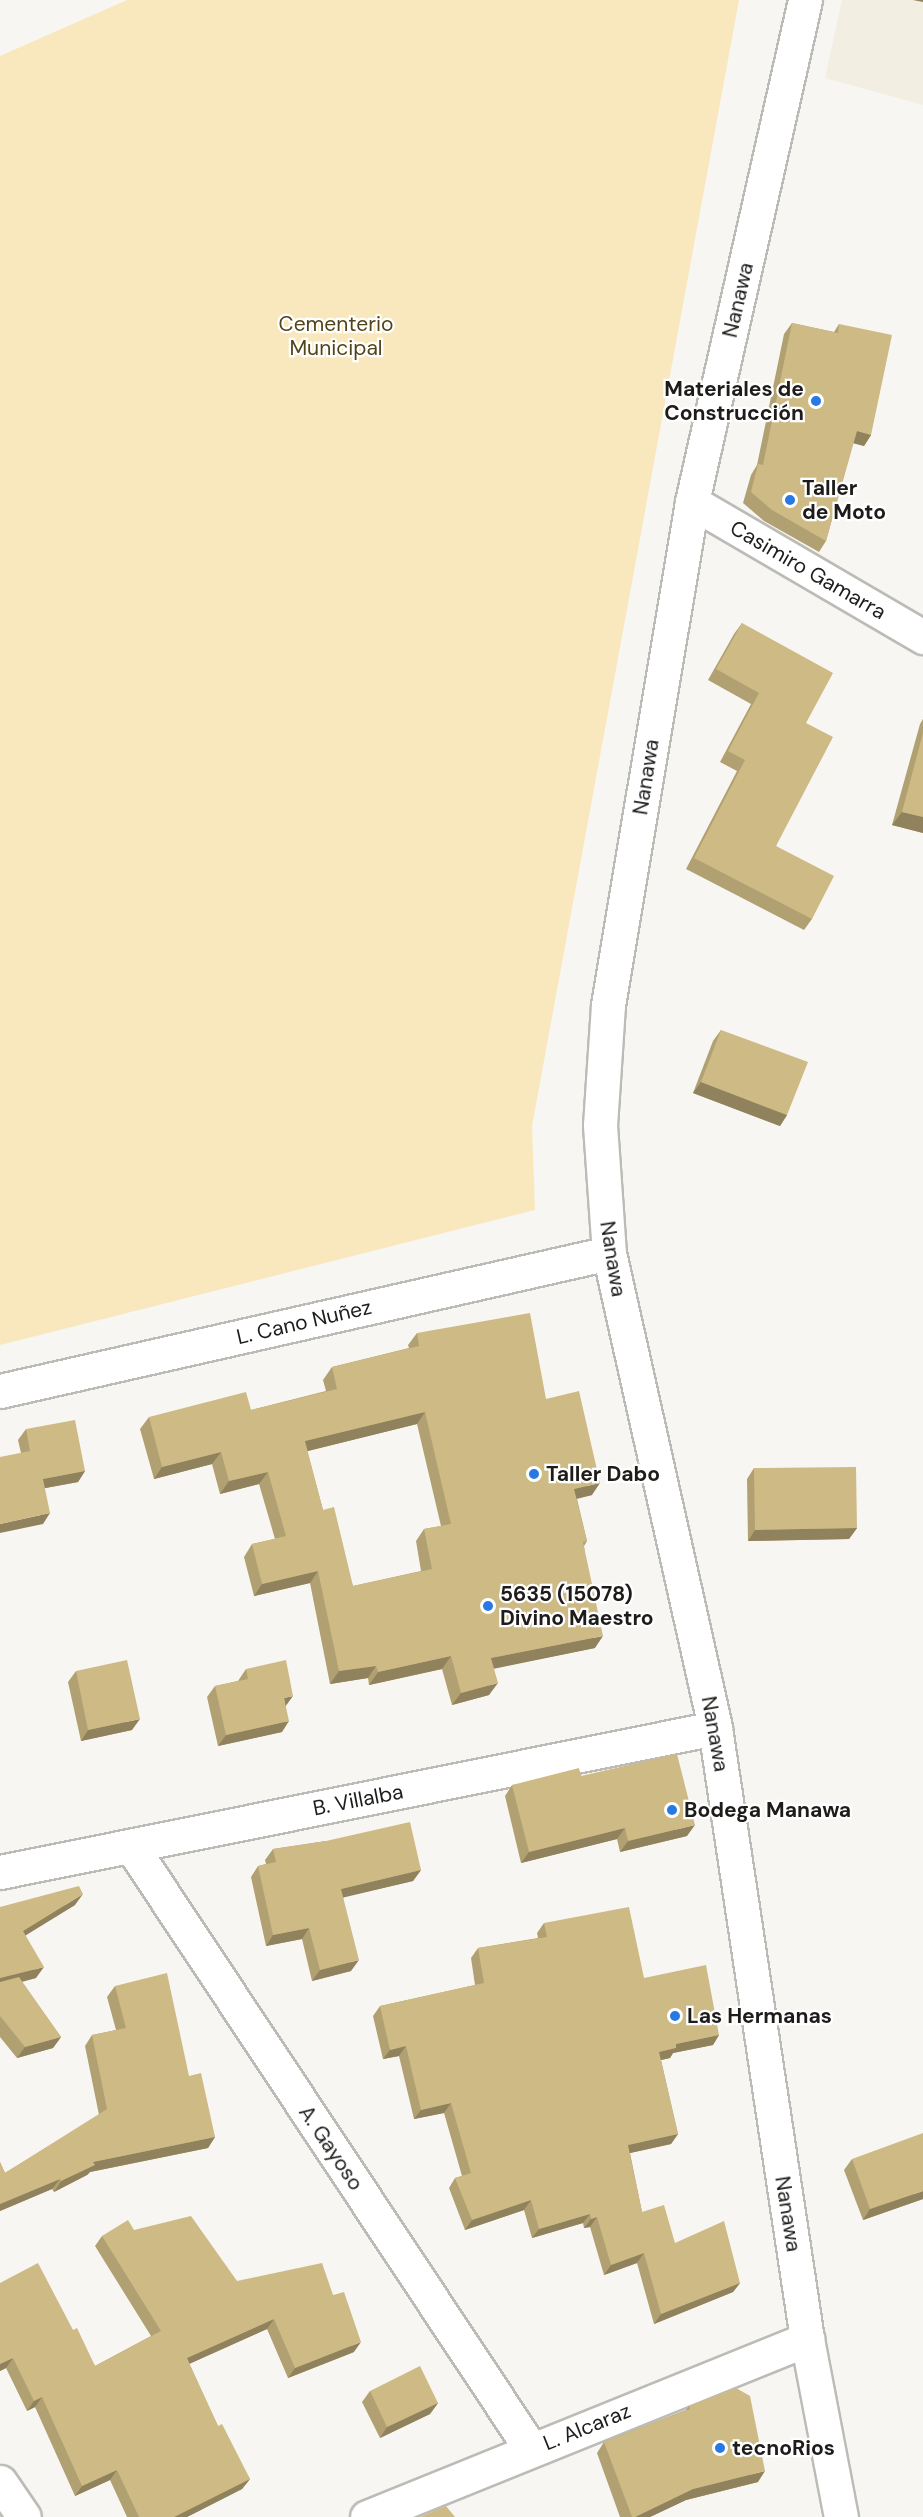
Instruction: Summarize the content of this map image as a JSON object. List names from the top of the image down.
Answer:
{
  "streets": {
    "street": [
      "Nanawa",
      "Casimiro Gamarra",
      "L. Cano Nuñez",
      "B. Villalba",
      "A. Gayoso",
      "L. Alcaraz"
    ]
  },
  "crossings": [
    ["Nanawa", "Casimiro Gamarra"],
    ["Nanawa", "L. Cano Nuñez"],
    ["Nanawa", "B. Villalba"],
    ["Nanawa", "L. Alcaraz"],
    ["B. Villalba", "A. Gayoso"],
    ["A. Gayoso", "L. Alcaraz"]
  ],
  "parks": ["Cementerio Municipal"],
  "places": [
    "Materiales de Construcción",
    "Taller de Moto",
    "Taller Dabo",
    "5635 (15078) Divino Maestro",
    "Bodega Manawa",
    "Las Hermanas",
    "tecnoRios"
  ]
}
